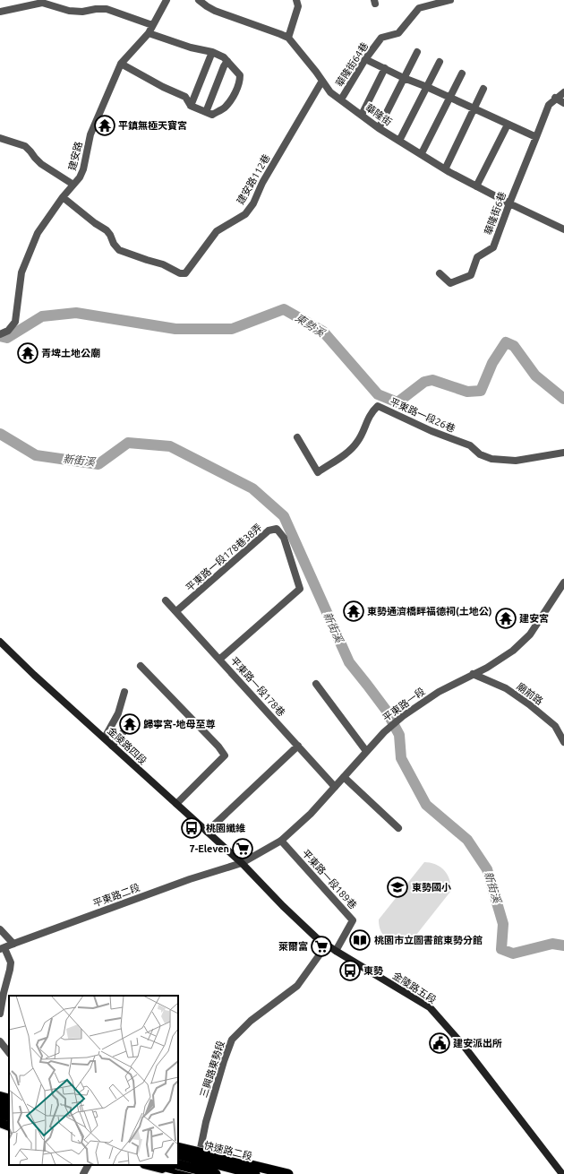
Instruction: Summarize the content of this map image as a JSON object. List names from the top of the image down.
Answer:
{
  "streets": {
    "main road": ["金陵路四段", "金陵路五段", "快速路二段"],
    "street": [
      "華隆街64巷",
      "華隆街",
      "建安路",
      "建安路112巷",
      "華隆街6巷",
      "平東路一段26巷",
      "平東路一段178巷38弄",
      "平東路一段178巷",
      "廟前路",
      "平東路一段",
      "平東路一段189巷",
      "平東路二段",
      "三興路東勢段"
    ]
  },
  "crossings": [
    ["華隆街64巷", "華隆街"],
    ["華隆街", "建安路112巷"],
    ["華隆街", "華隆街6巷"],
    ["建安路", "建安路112巷"],
    ["平東路一段178巷38弄", "平東路一段178巷"],
    ["平東路一段178巷", "平東路一段"],
    ["廟前路", "平東路一段"],
    ["平東路一段", "金陵路四段"],
    ["平東路一段", "平東路一段189巷"],
    ["平東路一段", "平東路二段"],
    ["平東路一段", "金陵路五段"],
    ["金陵路四段", "平東路二段"],
    ["金陵路四段", "金陵路五段"],
    ["平東路一段189巷", "金陵路五段"],
    ["平東路二段", "金陵路五段"],
    ["金陵路五段", "三興路東勢段"],
    ["三興路東勢段", "快速路二段"]
  ],
  "water": ["東勢溪", "新街溪"],
  "places": {
    "temple": [
      "平鎮無極天寶宮",
      "青埤土地公廟",
      "東勢通濟橋畔福德祠(土地公)",
      "建安宮",
      "歸寧宮-地母至尊"
    ],
    "bus stop": ["桃園纖維", "東勢"],
    "supermarket": ["7-Eleven", "萊爾富"],
    "school or university": ["東勢國小"],
    "library": ["桃園市立圖書館東勢分館"],
    "public building": ["建安派出所"]
  }
}
